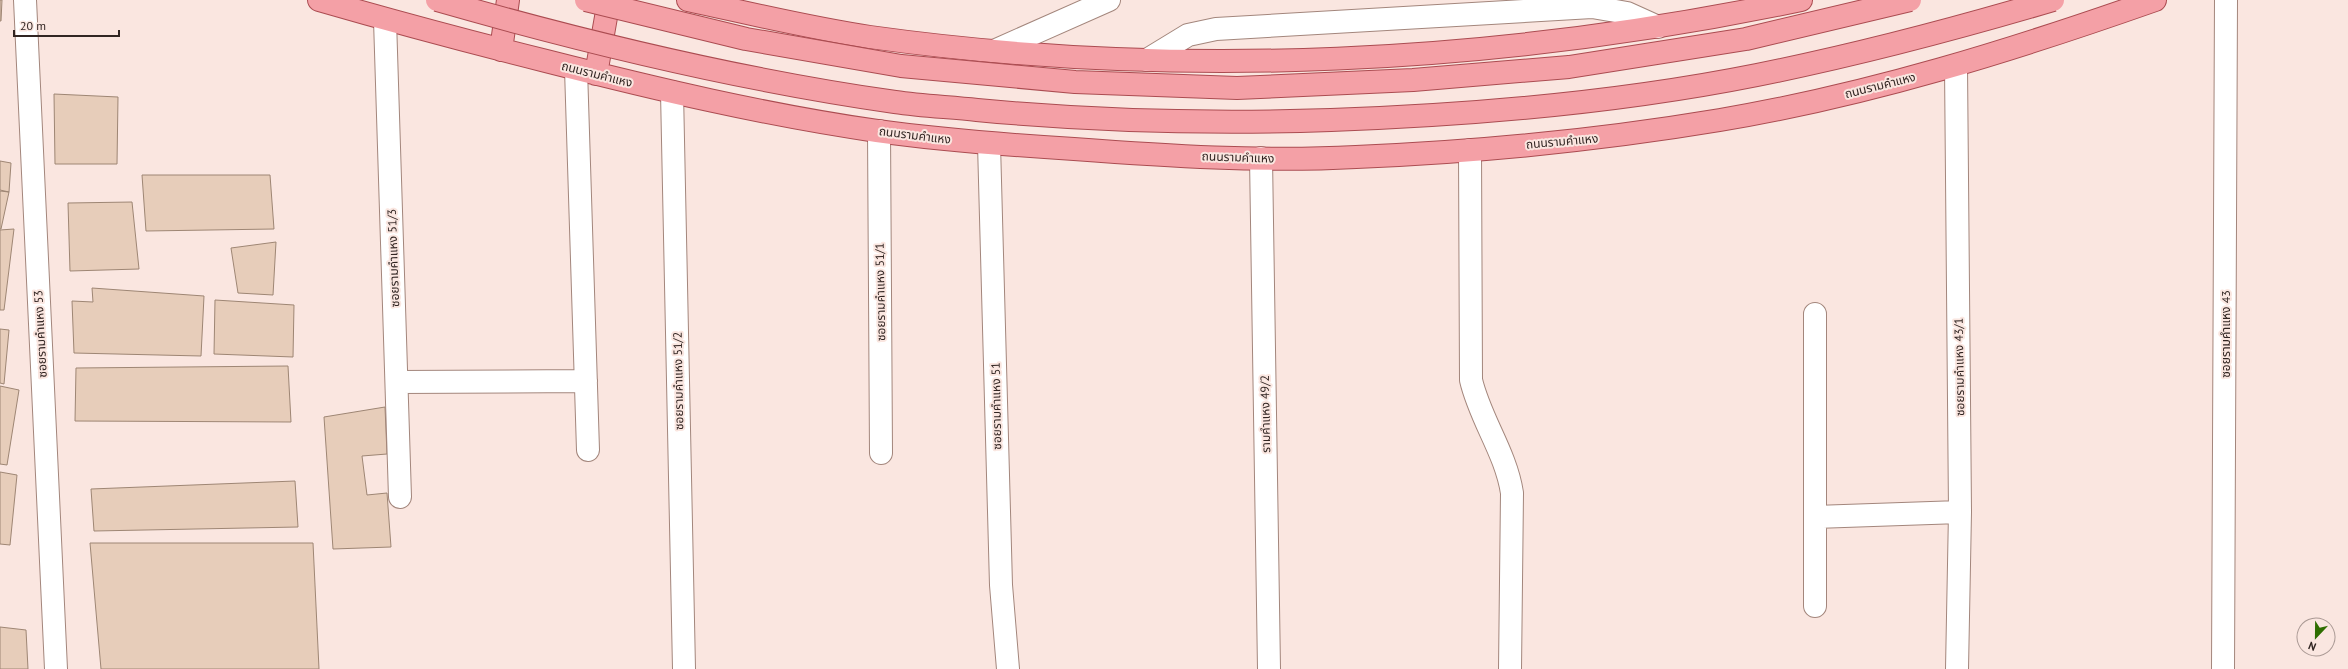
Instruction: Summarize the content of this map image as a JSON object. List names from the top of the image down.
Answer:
{
  "streets": {
    "main road": ["ถนนรามคำแหง"],
    "street": [
      "ซอยรามคำแหง 51/3",
      "ซอยรามคำแหง 51/1",
      "ซอยรามคำแหง 53",
      "ซอยรามคำแหง 43",
      "ซอยรามคำแหง 43/1",
      "ซอยรามคำแหง 51/2",
      "ซอยรามคำแหง 51",
      "รามคำแหง 49/2"
    ]
  },
  "crossings": [
    ["ถนนรามคำแหง", "ซอยรามคำแหง 51/3"],
    ["ถนนรามคำแหง", "ซอยรามคำแหง 51/1"],
    ["ถนนรามคำแหง", "ซอยรามคำแหง 43/1"],
    ["ถนนรามคำแหง", "ซอยรามคำแหง 51/2"],
    ["ถนนรามคำแหง", "ซอยรามคำแหง 51"],
    ["ถนนรามคำแหง", "รามคำแหง 49/2"]
  ],
  "scale_bar": "20 m",
  "north": "bottom"
}
